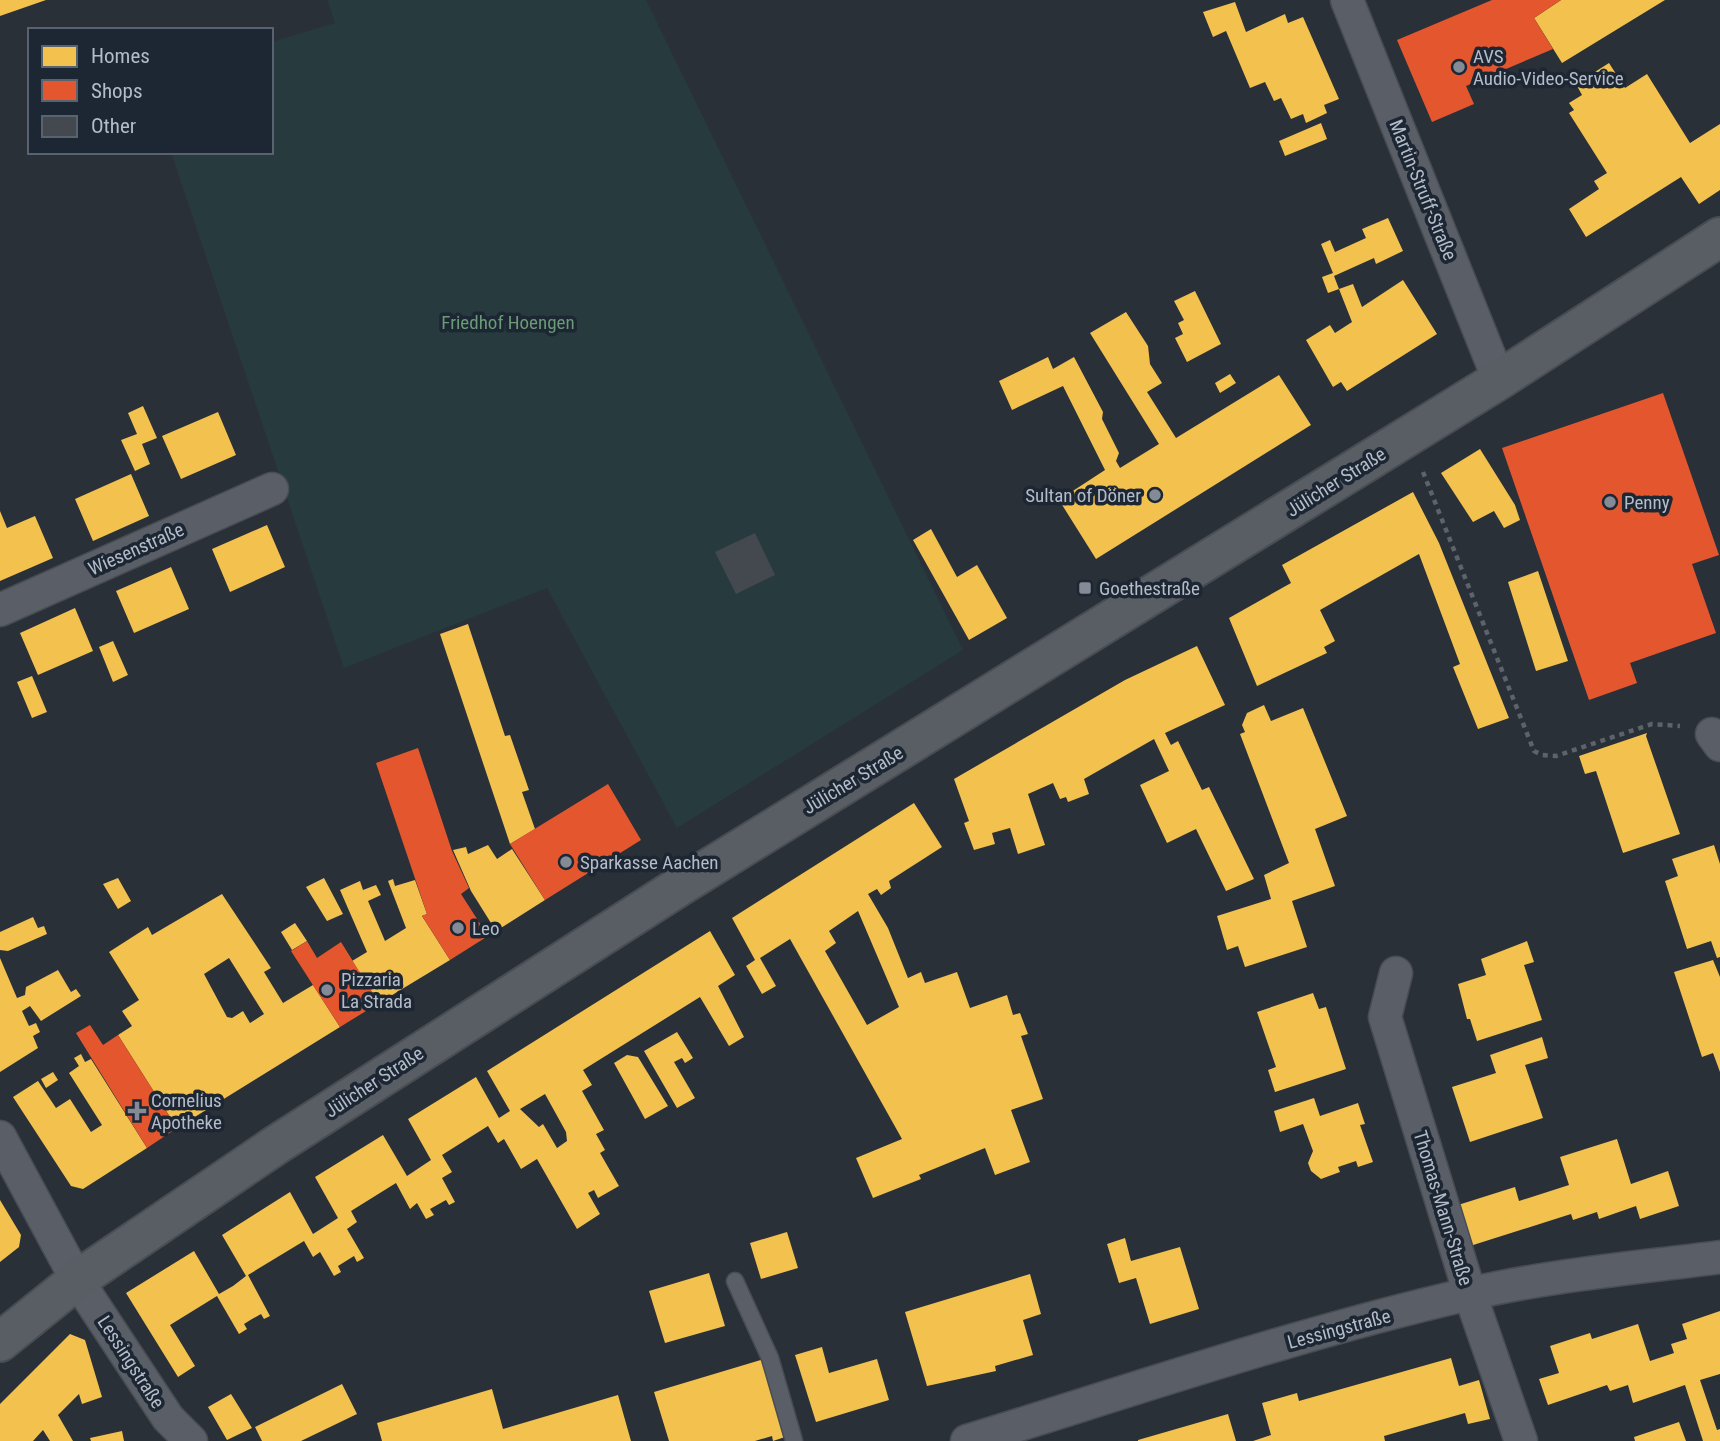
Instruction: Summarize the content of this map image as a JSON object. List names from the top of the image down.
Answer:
{
  "streets": {
    "main road": ["Jülicher Straße"],
    "street": [
      "Martin-Struff-Straße",
      "Wiesenstraße",
      "Thomas-Mann-Straße",
      "Lessingstraße"
    ]
  },
  "crossings": [
    ["Martin-Struff-Straße", "Jülicher Straße"],
    ["Jülicher Straße", "Lessingstraße"],
    ["Thomas-Mann-Straße", "Lessingstraße"]
  ],
  "parks": ["Friedhof Hoengen"],
  "places": {
    "other": [
      "AVS Audio-Video-Service",
      "Sultan of Döner",
      "Penny",
      "Sparkasse Aachen",
      "Leo",
      "Pizzaria La Strada"
    ],
    "transit": ["Goethestraße"],
    "health": ["Cornelius Apotheke"]
  },
  "legend": ["Homes", "Shops", "Other"]
}
